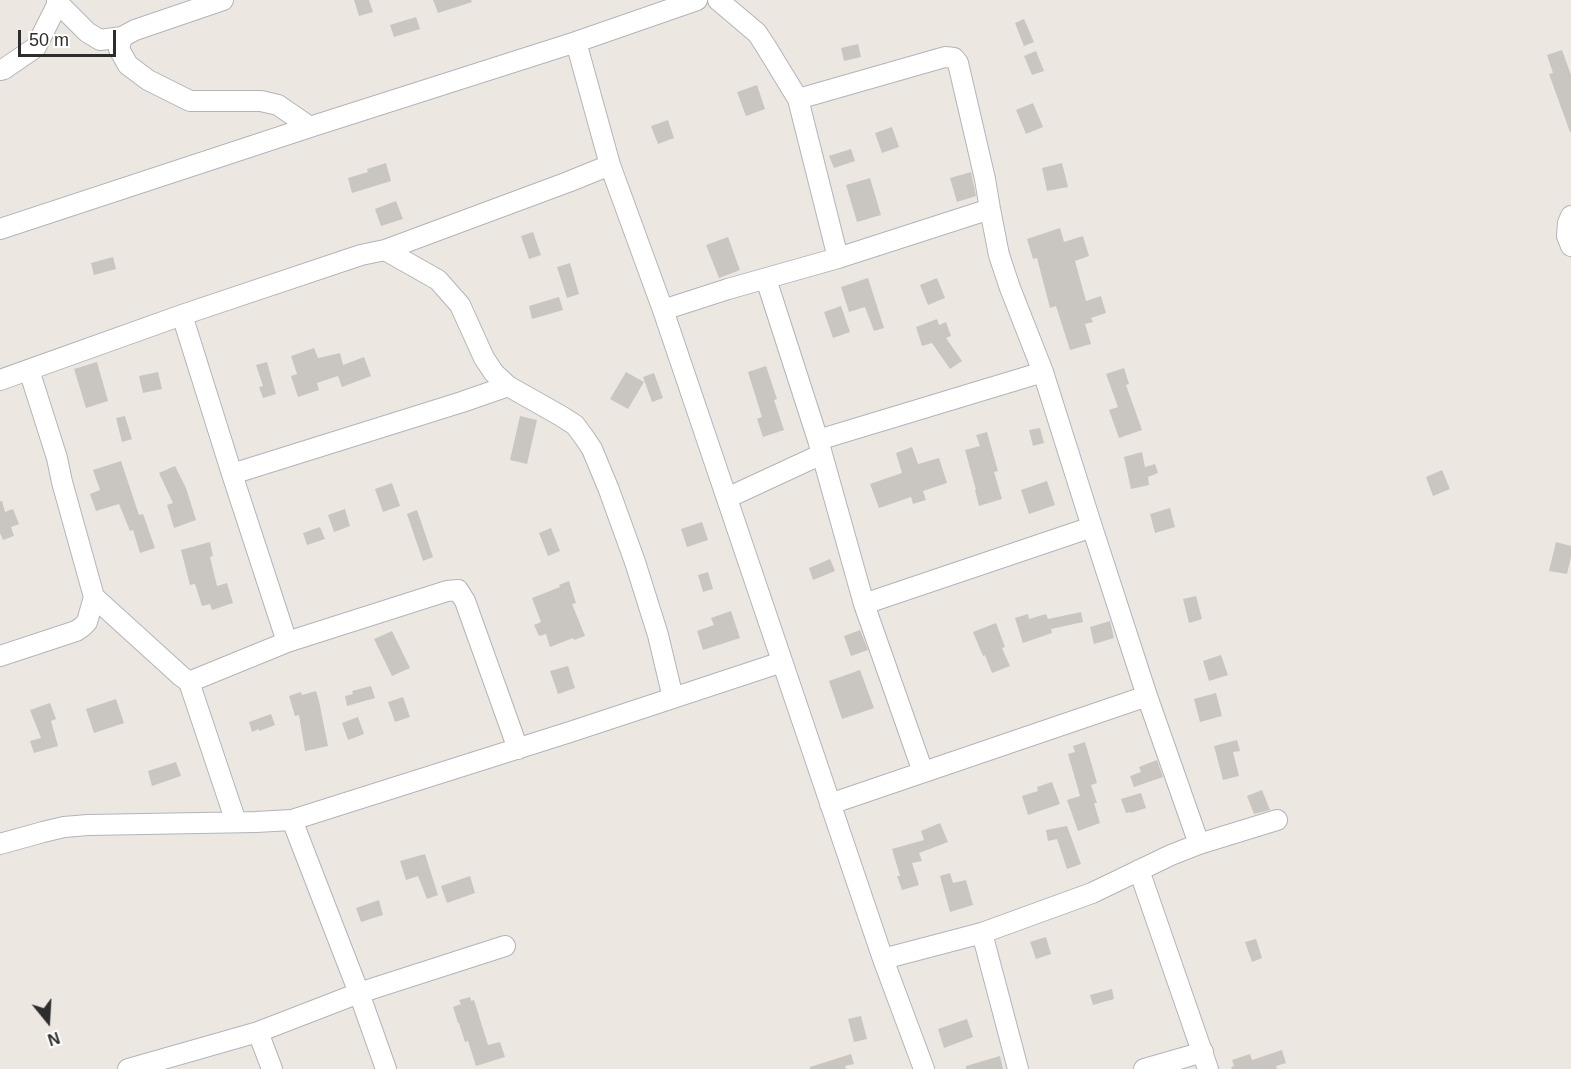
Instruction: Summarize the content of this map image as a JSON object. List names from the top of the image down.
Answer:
{
  "scale_bar": "50 m",
  "north": "bottom"
}
